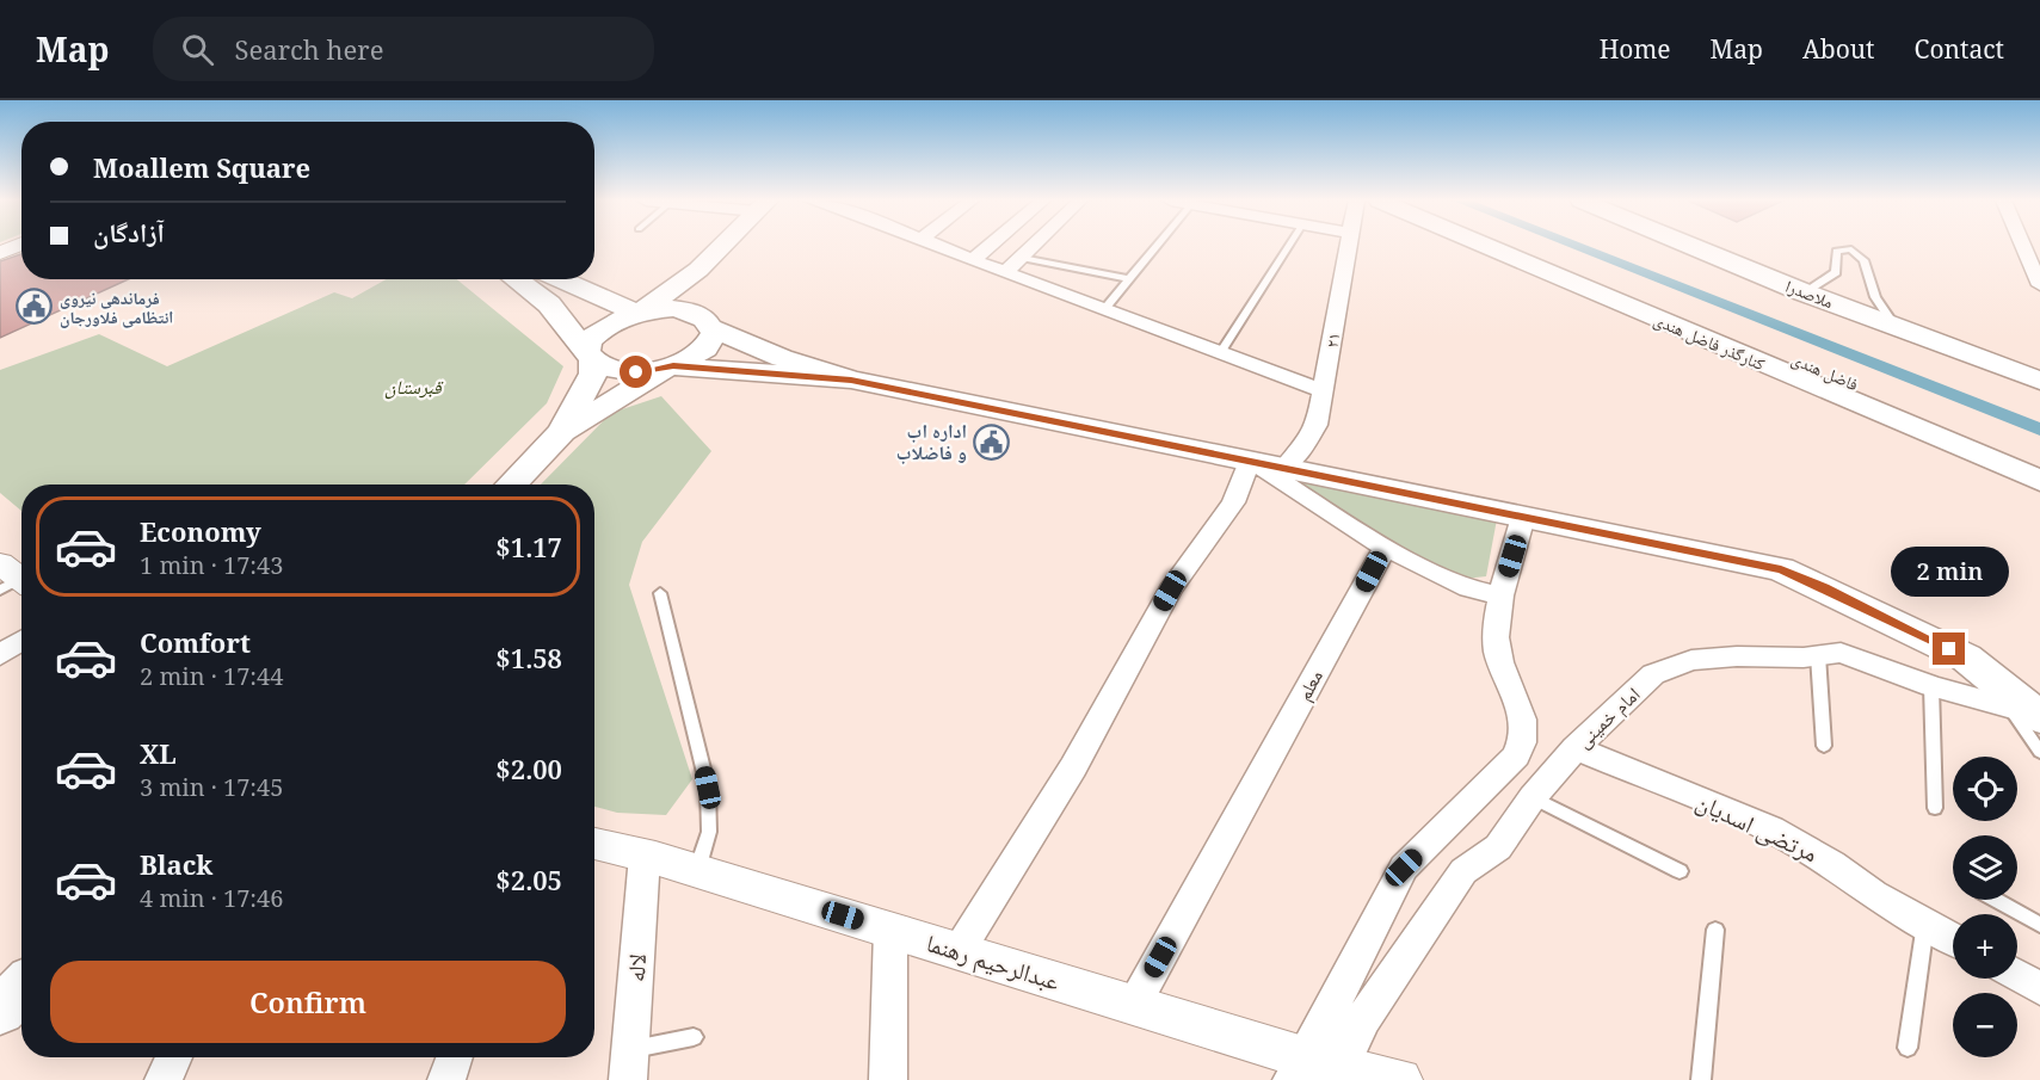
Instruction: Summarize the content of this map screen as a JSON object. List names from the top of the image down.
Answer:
{
  "streets": {
    "main road": ["ملاصدرا", "کنارگذر فاضل هندی", "فاضل هندی"],
    "street": [
      "۲۱",
      "معلم",
      "امام خمینی",
      "مرتضی اسدیان",
      "عبدالرحیم رهنما",
      "لاله"
    ]
  },
  "crossings": [
    ["معلم", "عبدالرحیم رهنما"],
    ["امام خمینی", "مرتضی اسدیان"],
    ["امام خمینی", "عبدالرحیم رهنما"],
    ["عبدالرحیم رهنما", "لاله"]
  ],
  "parks": ["قبرستان"],
  "places": {
    "public building": ["فرماندهی نیروی انتظامی فلاورجان", "اداره اب و فاضلاب"]
  },
  "page": {
    "header": "Map",
    "search": "Search here",
    "nav": [
      "Home",
      "Map",
      "About",
      "Contact"
    ],
    "banner": ["Moallem Square", "آزادگان"],
    "list": [
      {
        "name": "Economy",
        "note": "1 min · 17:43",
        "value": "$1.17"
      },
      {
        "name": "Comfort",
        "note": "2 min · 17:44",
        "value": "$1.58"
      },
      {
        "name": "XL",
        "note": "3 min · 17:45",
        "value": "$2.00"
      },
      {
        "name": "Black",
        "note": "4 min · 17:46",
        "value": "$2.05"
      }
    ],
    "bubble": "2 min",
    "map_buttons": ["+", "−"],
    "buttons": "Confirm"
  }
}
